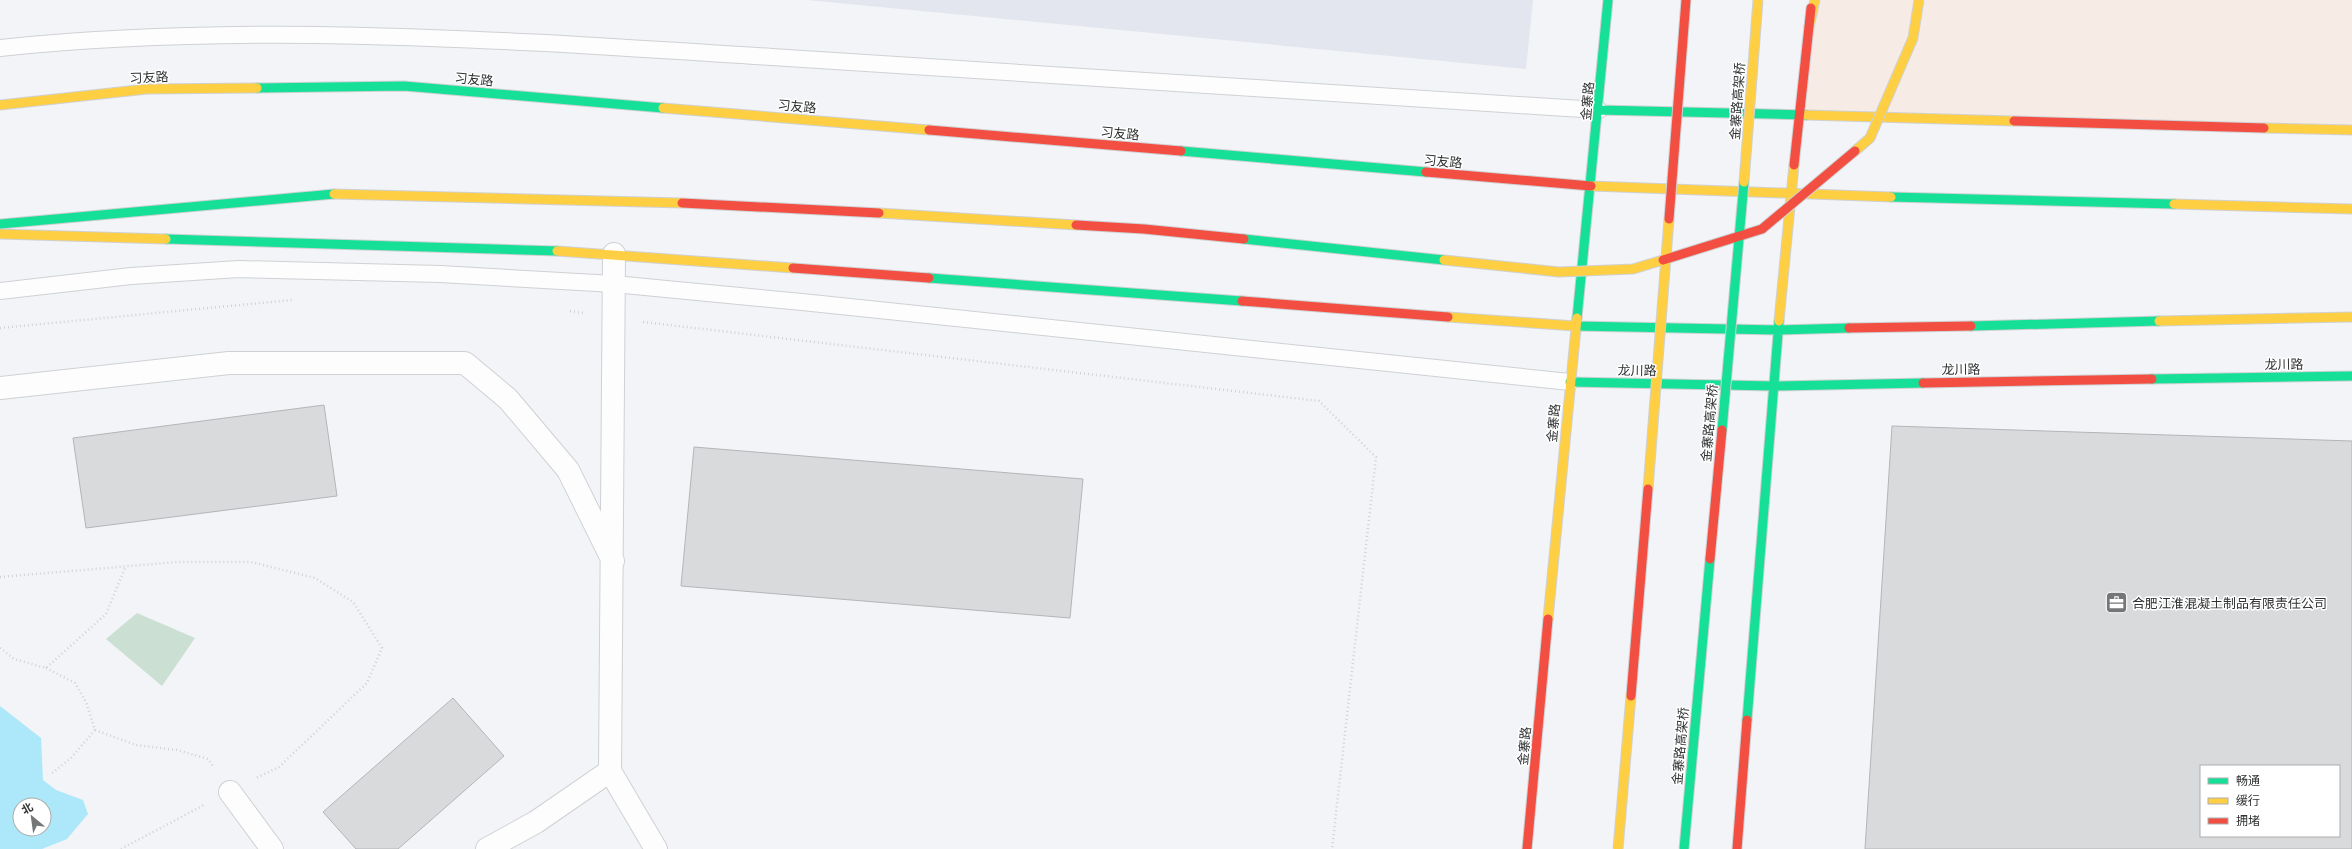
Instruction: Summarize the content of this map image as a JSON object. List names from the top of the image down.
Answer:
{
  "streets": {
    "main road": [
      "习友路",
      "金寨路",
      "金寨路高架桥",
      "龙川路"
    ]
  },
  "crossings": [
    ["习友路", "金寨路"],
    ["金寨路", "龙川路"]
  ],
  "places": {
    "office": ["合肥江淮混凝土制品有限责任公司"]
  },
  "legend": ["畅通", "缓行", "拥堵"],
  "north": "top left"
}
